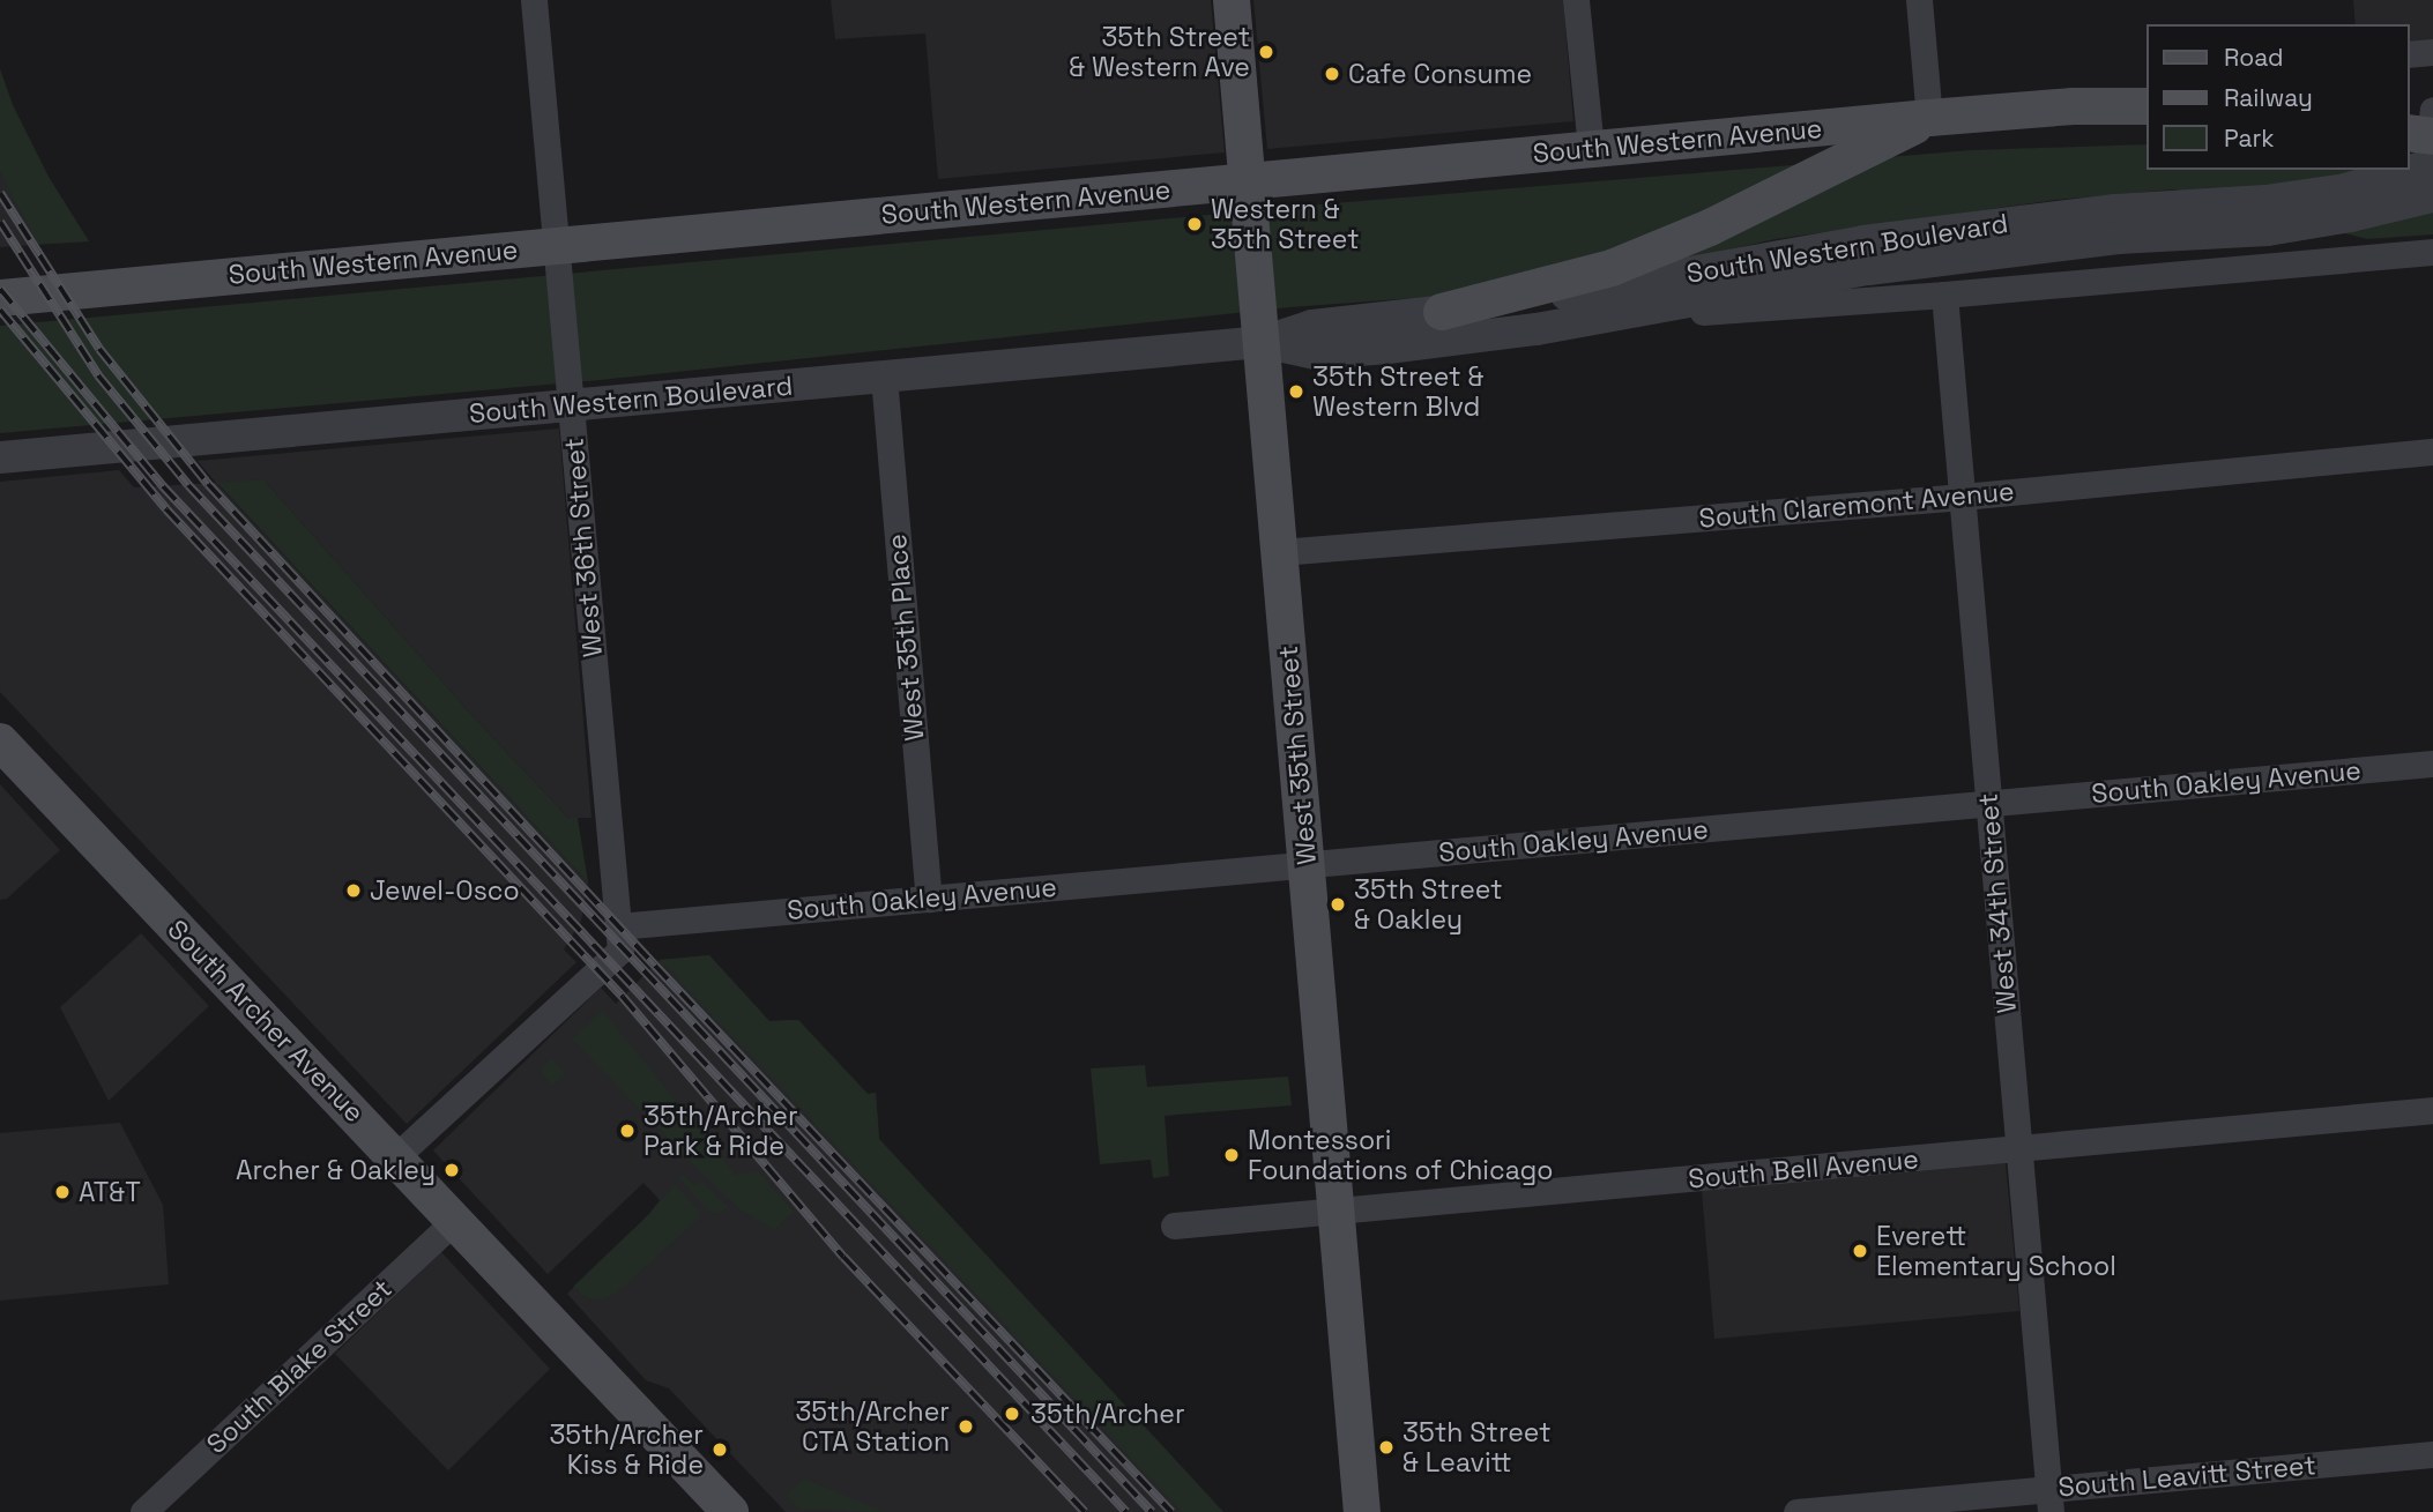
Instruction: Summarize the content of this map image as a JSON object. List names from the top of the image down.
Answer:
{
  "streets": {
    "main road": ["South Western Avenue", "West 35th Street", "South Archer Avenue"],
    "street": [
      "South Western Boulevard",
      "South Claremont Avenue",
      "West 36th Street",
      "West 35th Place",
      "South Oakley Avenue",
      "West 34th Street",
      "South Bell Avenue",
      "South Blake Street",
      "South Leavitt Street"
    ]
  },
  "crossings": [
    ["South Western Avenue", "West 36th Street"],
    ["South Western Avenue", "West 35th Street"],
    ["South Western Boulevard", "West 36th Street"],
    ["South Western Boulevard", "West 35th Place"],
    ["South Western Boulevard", "West 35th Street"],
    ["South Claremont Avenue", "West 35th Street"],
    ["South Claremont Avenue", "West 34th Street"],
    ["West 36th Street", "South Oakley Avenue"],
    ["West 35th Place", "South Oakley Avenue"],
    ["West 35th Street", "South Oakley Avenue"],
    ["West 35th Street", "South Bell Avenue"],
    ["South Oakley Avenue", "West 34th Street"],
    ["West 34th Street", "South Bell Avenue"],
    ["West 34th Street", "South Leavitt Street"],
    ["South Archer Avenue", "South Blake Street"]
  ],
  "places": [
    "35th Street & Western Ave",
    "Cafe Consume",
    "Western & 35th Street",
    "35th Street & Western Blvd",
    "Jewel-Osco",
    "35th Street & Oakley",
    "35th/Archer Park & Ride",
    "Montessori Foundations of Chicago",
    "Archer & Oakley",
    "AT&T",
    "Everett Elementary School",
    "35th/Archer",
    "35th/Archer CTA Station",
    "35th Street & Leavitt",
    "35th/Archer Kiss & Ride"
  ],
  "legend": ["Road", "Railway", "Park"]
}
